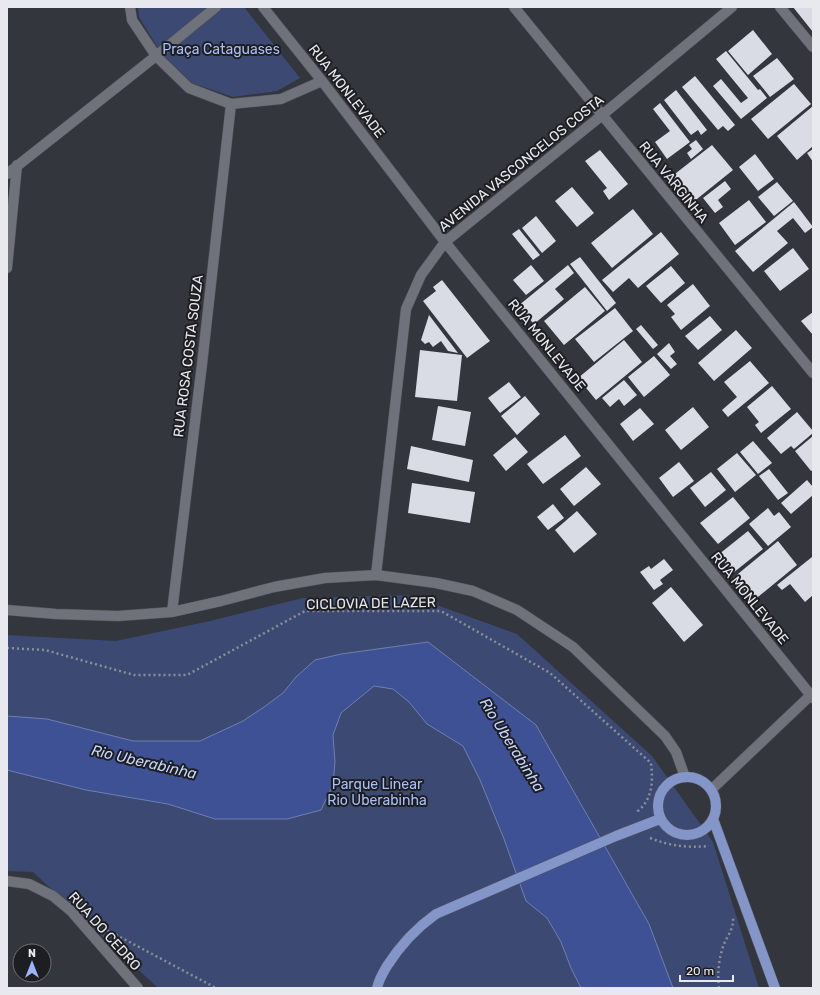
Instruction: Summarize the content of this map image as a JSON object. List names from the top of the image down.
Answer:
{
  "streets": {
    "street": [
      "RUA MONLEVADE",
      "AVENIDA VASCONCELOS COSTA",
      "RUA VARGINHA",
      "RUA ROSA COSTA SOUZA",
      "RUA DO CEDRO"
    ],
    "path": ["CICLOVIA DE LAZER"]
  },
  "crossings": [
    ["RUA MONLEVADE", "AVENIDA VASCONCELOS COSTA"],
    ["AVENIDA VASCONCELOS COSTA", "RUA VARGINHA"]
  ],
  "water": ["Rio Uberabinha"],
  "parks": ["Praça Cataguases", "Parque Linear Rio Uberabinha"],
  "scale_bar": "20 m",
  "north": "top"
}
